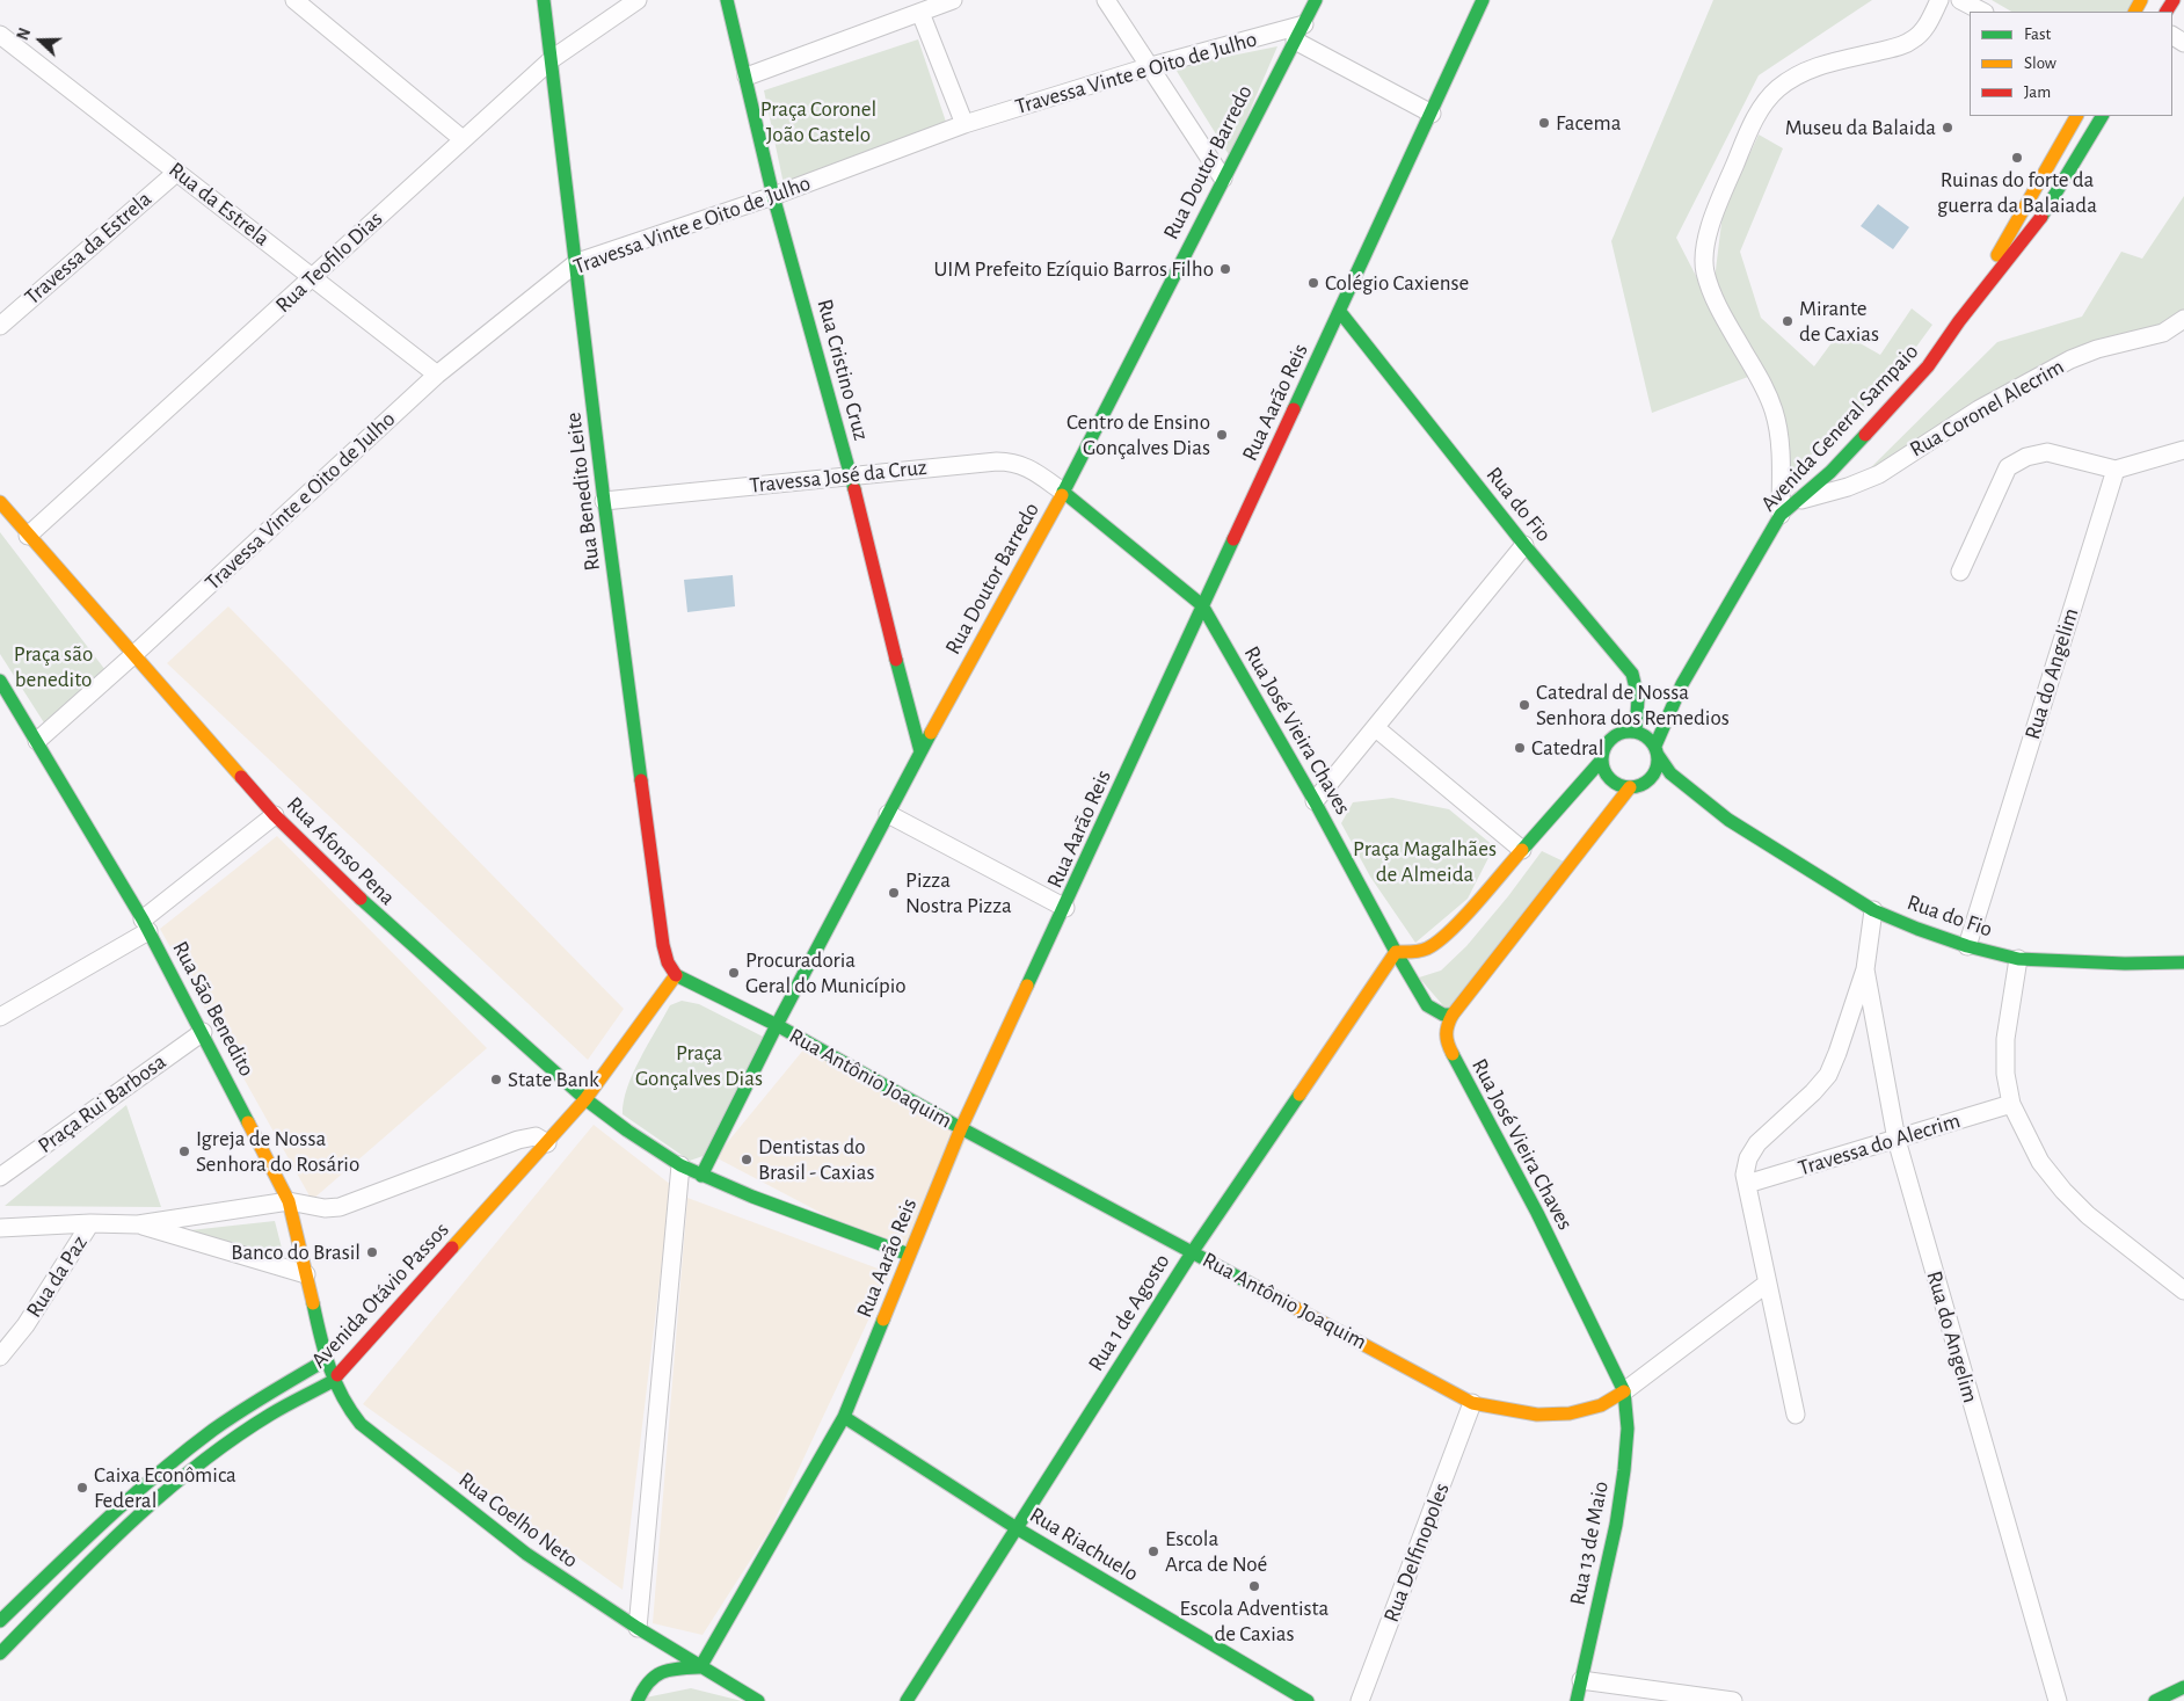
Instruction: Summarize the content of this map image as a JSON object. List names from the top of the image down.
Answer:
{
  "streets": {
    "main road": [
      "Rua Doutor Barredo",
      "Rua Cristino Cruz",
      "Rua Aarão Reis",
      "Avenida General Sampaio",
      "Rua Benedito Leite",
      "Rua do Fio",
      "Rua José Vieira Chaves",
      "Rua Afonso Pena",
      "Rua São Benedito",
      "Rua Antônio Joaquim",
      "Avenida Otávio Passos",
      "Rua 1 de Agosto",
      "Rua Coelho Neto",
      "Rua 13 de Maio",
      "Rua Riachuelo"
    ],
    "street": [
      "Travessa Vinte e Oito de Julho",
      "Rua da Estrela",
      "Travessa da Estrela",
      "Rua Teofilo Dias",
      "Rua Coronel Alecrim",
      "Travessa José da Cruz",
      "Rua do Angelim",
      "Praça Rui Barbosa",
      "Travessa do Alecrim",
      "Rua da Paz",
      "Rua Delfinopoles"
    ]
  },
  "crossings": [
    ["Travessa Vinte e Oito de Julho", "Rua Doutor Barredo"],
    ["Travessa Vinte e Oito de Julho", "Rua da Estrela"],
    ["Travessa Vinte e Oito de Julho", "Rua Cristino Cruz"],
    ["Travessa Vinte e Oito de Julho", "Rua Benedito Leite"],
    ["Travessa Vinte e Oito de Julho", "Rua Afonso Pena"],
    ["Travessa Vinte e Oito de Julho", "Rua São Benedito"],
    ["Rua Doutor Barredo", "Rua Cristino Cruz"],
    ["Rua Doutor Barredo", "Travessa José da Cruz"],
    ["Rua Doutor Barredo", "Rua José Vieira Chaves"],
    ["Rua Doutor Barredo", "Rua Afonso Pena"],
    ["Rua Doutor Barredo", "Rua Antônio Joaquim"],
    ["Rua da Estrela", "Travessa da Estrela"],
    ["Rua da Estrela", "Rua Teofilo Dias"],
    ["Rua Teofilo Dias", "Rua Benedito Leite"],
    ["Rua Teofilo Dias", "Rua Afonso Pena"],
    ["Rua Cristino Cruz", "Travessa José da Cruz"],
    ["Rua Aarão Reis", "Rua do Fio"],
    ["Rua Aarão Reis", "Rua José Vieira Chaves"],
    ["Rua Aarão Reis", "Rua Afonso Pena"],
    ["Rua Aarão Reis", "Rua Antônio Joaquim"],
    ["Rua Aarão Reis", "Rua Coelho Neto"],
    ["Rua Aarão Reis", "Rua Riachuelo"],
    ["Rua Coronel Alecrim", "Avenida General Sampaio"],
    ["Avenida General Sampaio", "Rua do Fio"],
    ["Travessa José da Cruz", "Rua Benedito Leite"],
    ["Travessa José da Cruz", "Rua José Vieira Chaves"],
    ["Rua Benedito Leite", "Rua Antônio Joaquim"],
    ["Rua Benedito Leite", "Avenida Otávio Passos"],
    ["Rua do Fio", "Rua do Angelim"],
    ["Rua do Angelim", "Travessa do Alecrim"],
    ["Rua José Vieira Chaves", "Rua Antônio Joaquim"],
    ["Rua José Vieira Chaves", "Rua 1 de Agosto"],
    ["Rua José Vieira Chaves", "Rua 13 de Maio"],
    ["Rua Afonso Pena", "Avenida Otávio Passos"],
    ["Rua São Benedito", "Praça Rui Barbosa"],
    ["Rua São Benedito", "Avenida Otávio Passos"],
    ["Rua São Benedito", "Rua Coelho Neto"],
    ["Rua Antônio Joaquim", "Avenida Otávio Passos"],
    ["Rua Antônio Joaquim", "Rua 1 de Agosto"],
    ["Rua Antônio Joaquim", "Rua 13 de Maio"],
    ["Rua Antônio Joaquim", "Rua Delfinopoles"],
    ["Avenida Otávio Passos", "Rua Coelho Neto"],
    ["Rua 1 de Agosto", "Rua Riachuelo"]
  ],
  "parks": [
    "Praça Coronel João Castelo",
    "Praça são benedito",
    "Praça Magalhães de Almeida",
    "Praça Gonçalves Dias"
  ],
  "places": [
    "Facema",
    "Museu da Balaida",
    "Ruinas do forte da guerra da Balaiada",
    "UIM Prefeito Ezíquio Barros Filho",
    "Colégio Caxiense",
    "Mirante de Caxias",
    "Centro de Ensino Gonçalves Dias",
    "Catedral de Nossa Senhora dos Remedios",
    "Catedral",
    "Pizza Nostra Pizza",
    "Procuradoria Geral do Município",
    "State Bank",
    "Igreja de Nossa Senhora do Rosário",
    "Dentistas do Brasil - Caxias",
    "Banco do Brasil",
    "Caixa Econômica Federal",
    "Escola Arca de Noé",
    "Escola Adventista de Caxias"
  ],
  "legend": ["Fast", "Slow", "Jam"],
  "north": "left"
}
